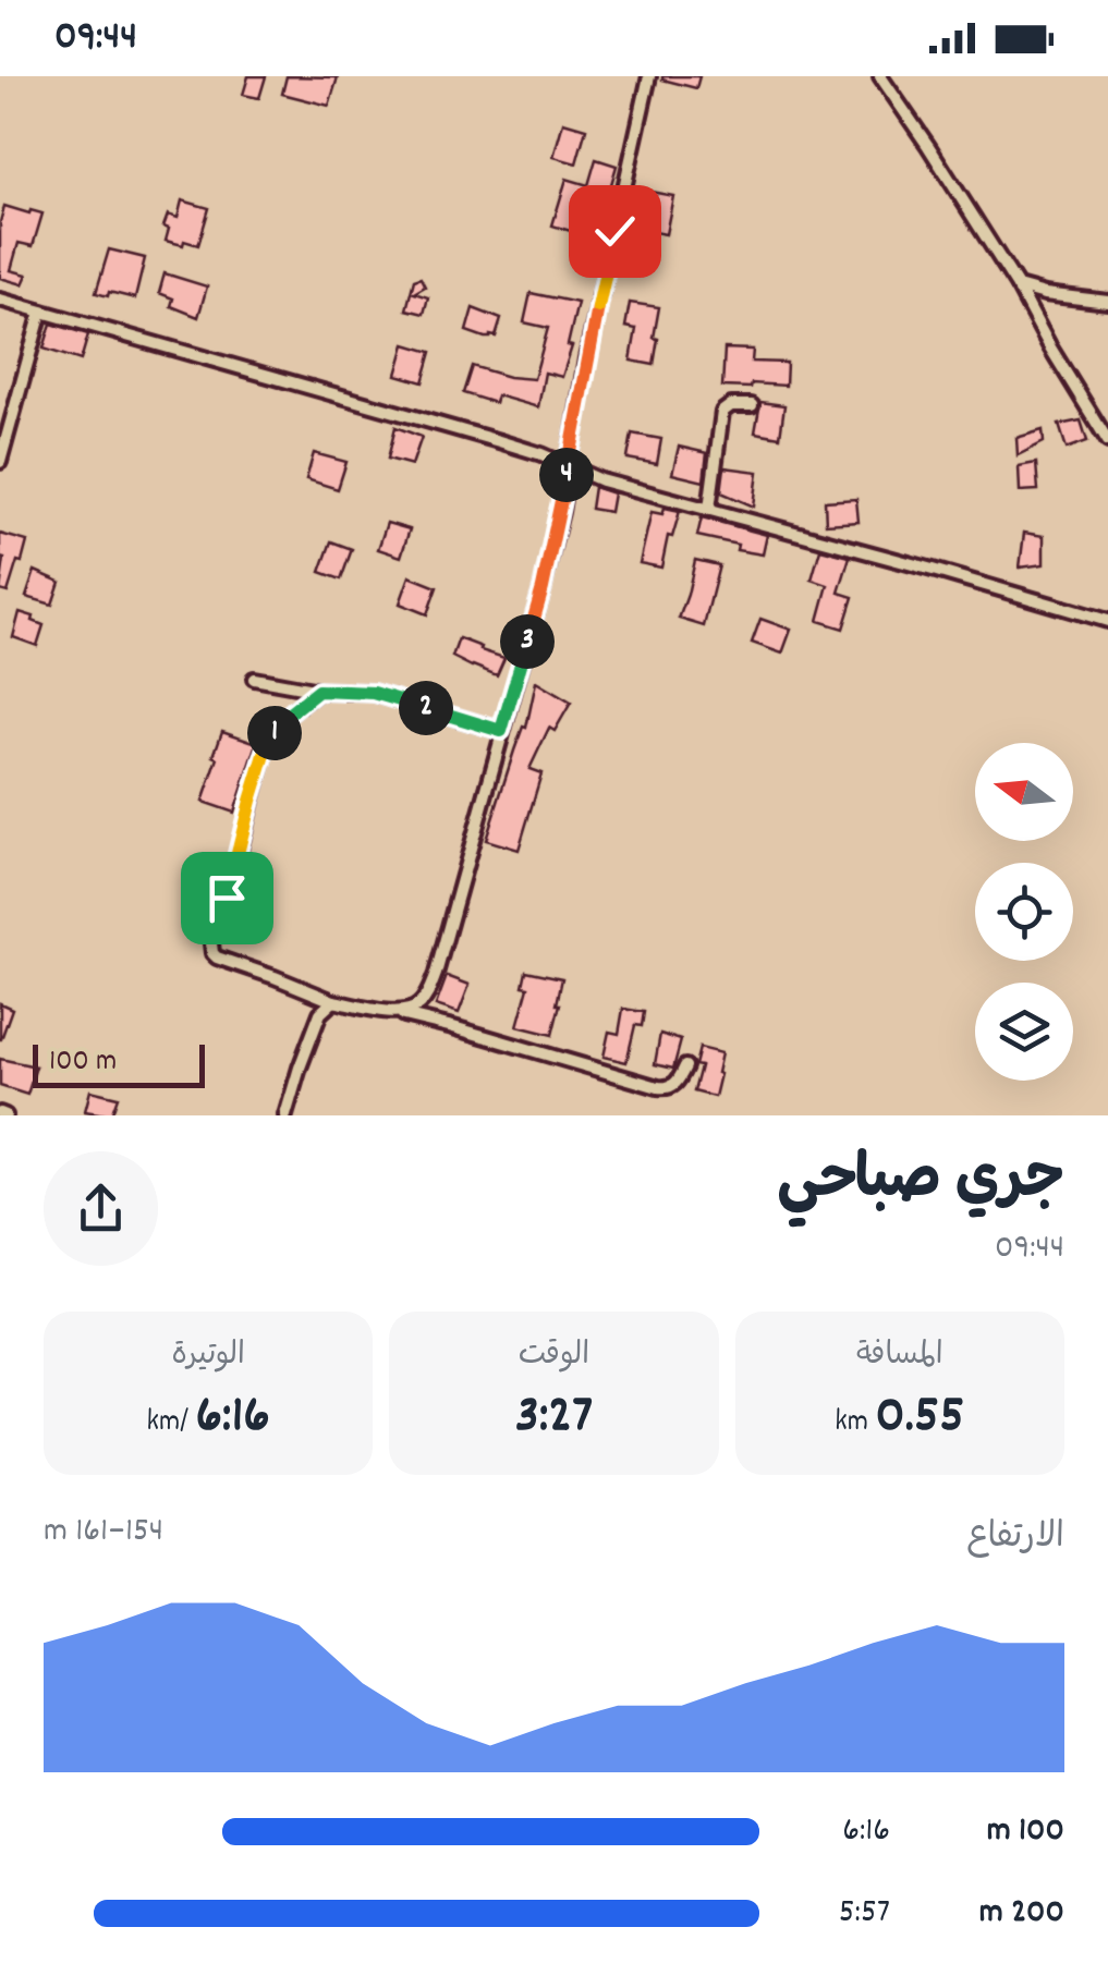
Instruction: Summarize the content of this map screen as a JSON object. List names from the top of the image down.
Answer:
{
  "scale_bar": "100 m",
  "north": "left",
  "page": {
    "status": "09:44",
    "pins": [
      "4",
      "3",
      "2",
      "1"
    ],
    "scale": "100 m",
    "heading": ["جري صباحي", "09:44"],
    "stats": [
      ["المسافة", "0.55 km"],
      ["الوقت", "3:27"],
      ["الوتيرة", "6:16 /km"]
    ],
    "chart": ["الارتفاع", "154–161 m"],
    "list": [
      {
        "name": "100 m",
        "note": "6:16"
      },
      {
        "name": "200 m",
        "note": "5:57"
      }
    ]
  }
}
